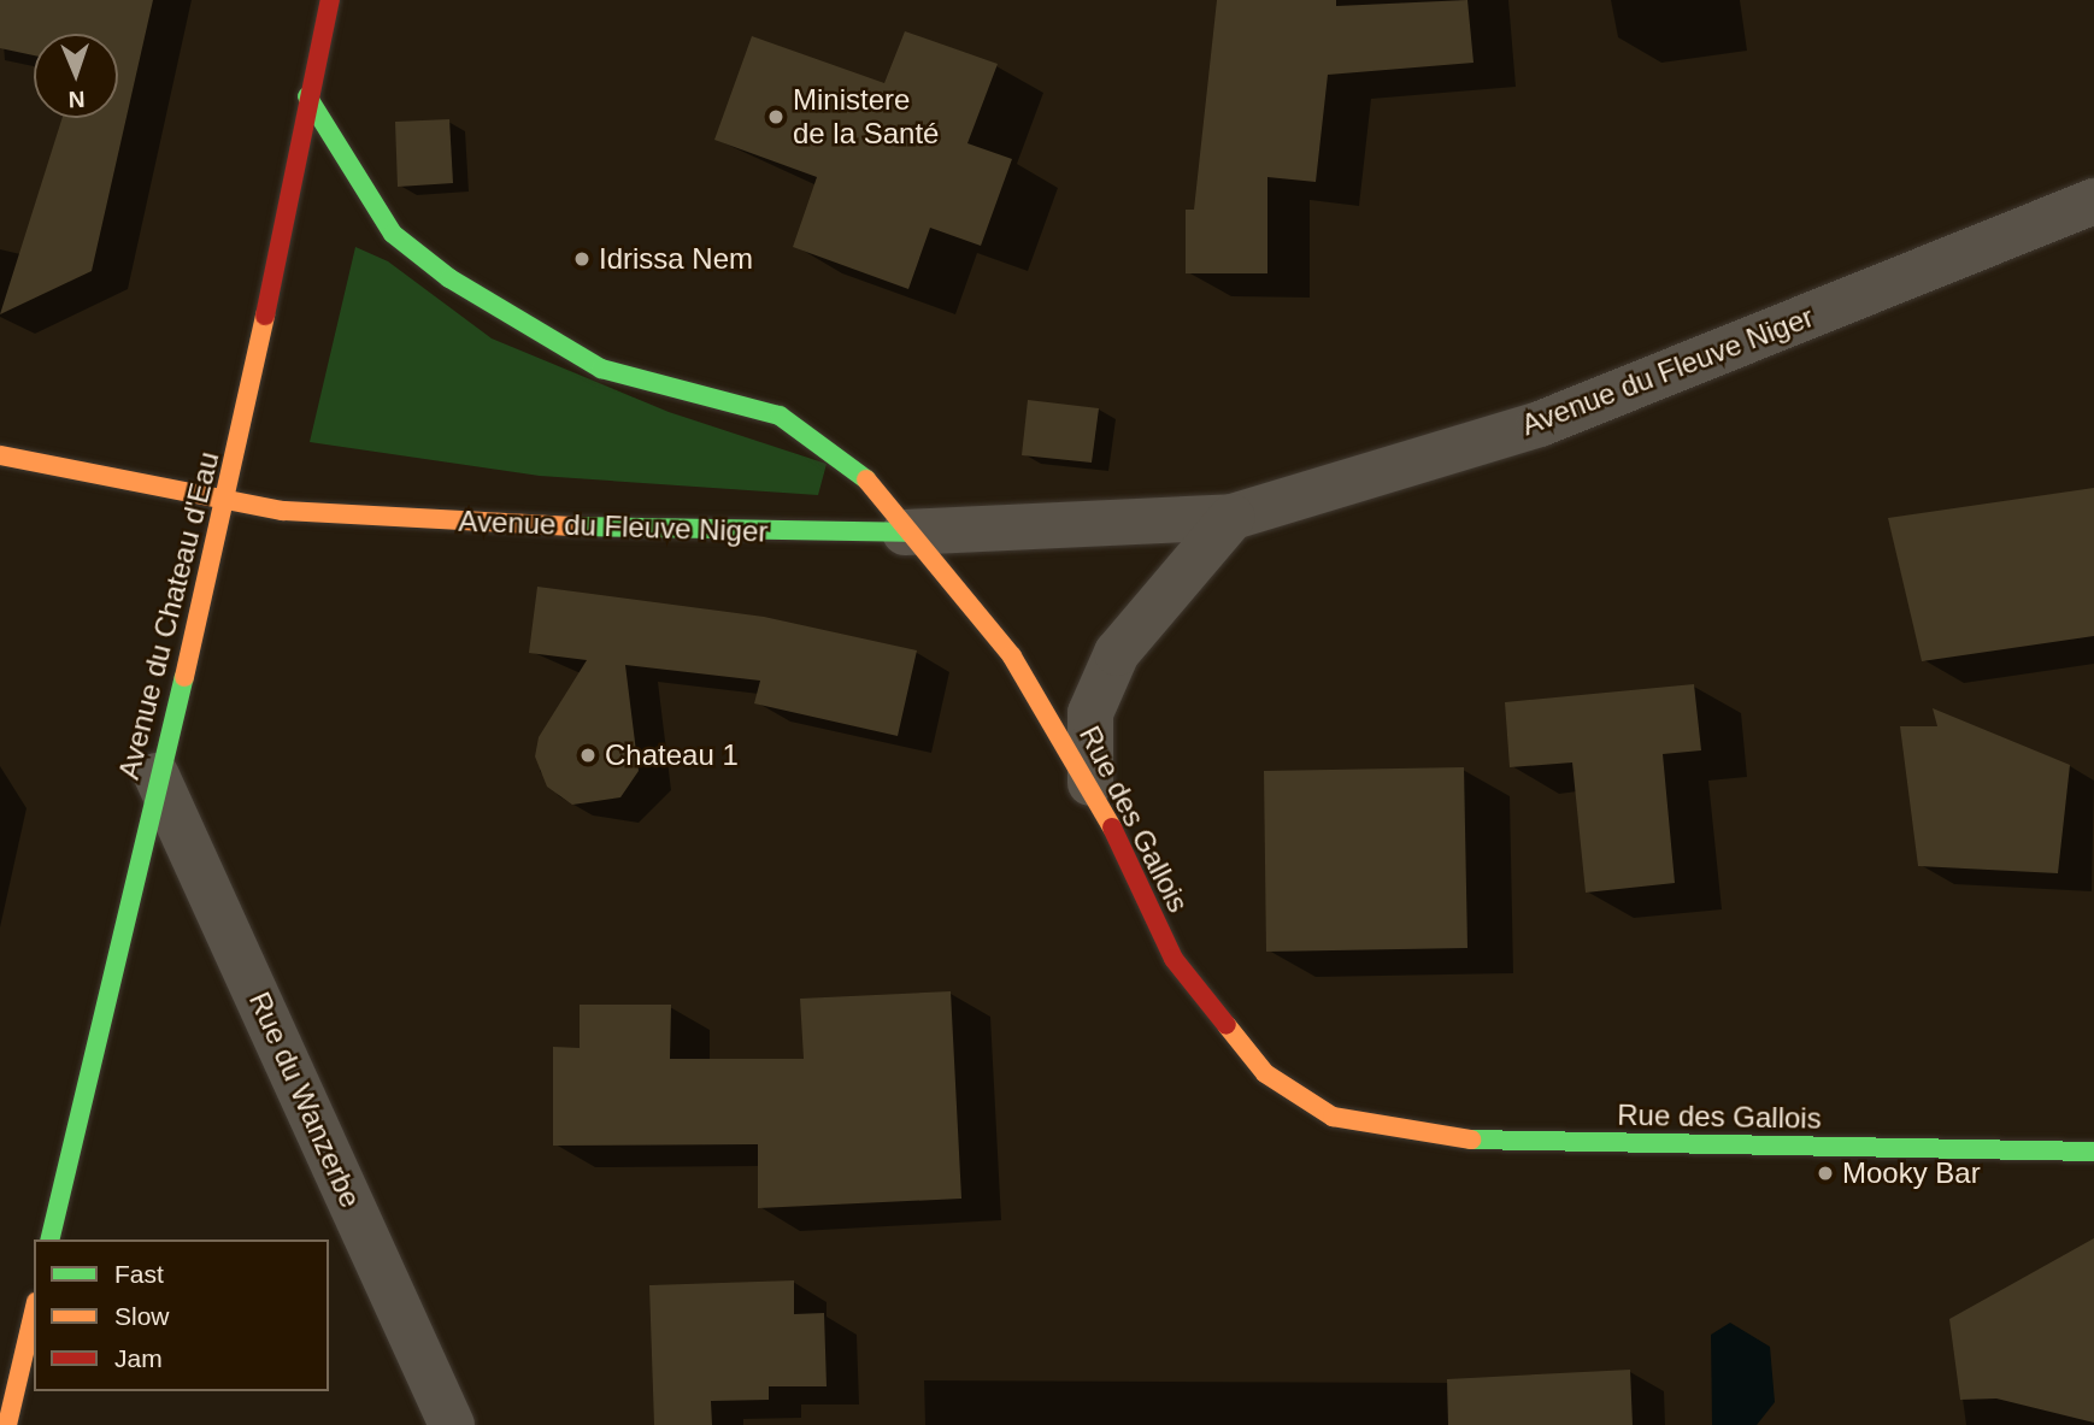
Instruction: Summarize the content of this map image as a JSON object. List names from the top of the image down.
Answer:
{
  "streets": {
    "street": [
      "Avenue du Fleuve Niger",
      "Avenue du Chateau d'Eau",
      "Rue des Gallois",
      "Rue du Wanzerbe"
    ]
  },
  "crossings": [
    ["Avenue du Fleuve Niger", "Avenue du Chateau d'Eau"],
    ["Avenue du Fleuve Niger", "Rue des Gallois"],
    ["Avenue du Chateau d'Eau", "Rue des Gallois"],
    ["Avenue du Chateau d'Eau", "Rue du Wanzerbe"]
  ],
  "places": [
    "Ministere de la Santé",
    "Idrissa Nem",
    "Chateau 1",
    "Mooky Bar"
  ],
  "legend": ["Fast", "Slow", "Jam"],
  "north": "bottom"
}
